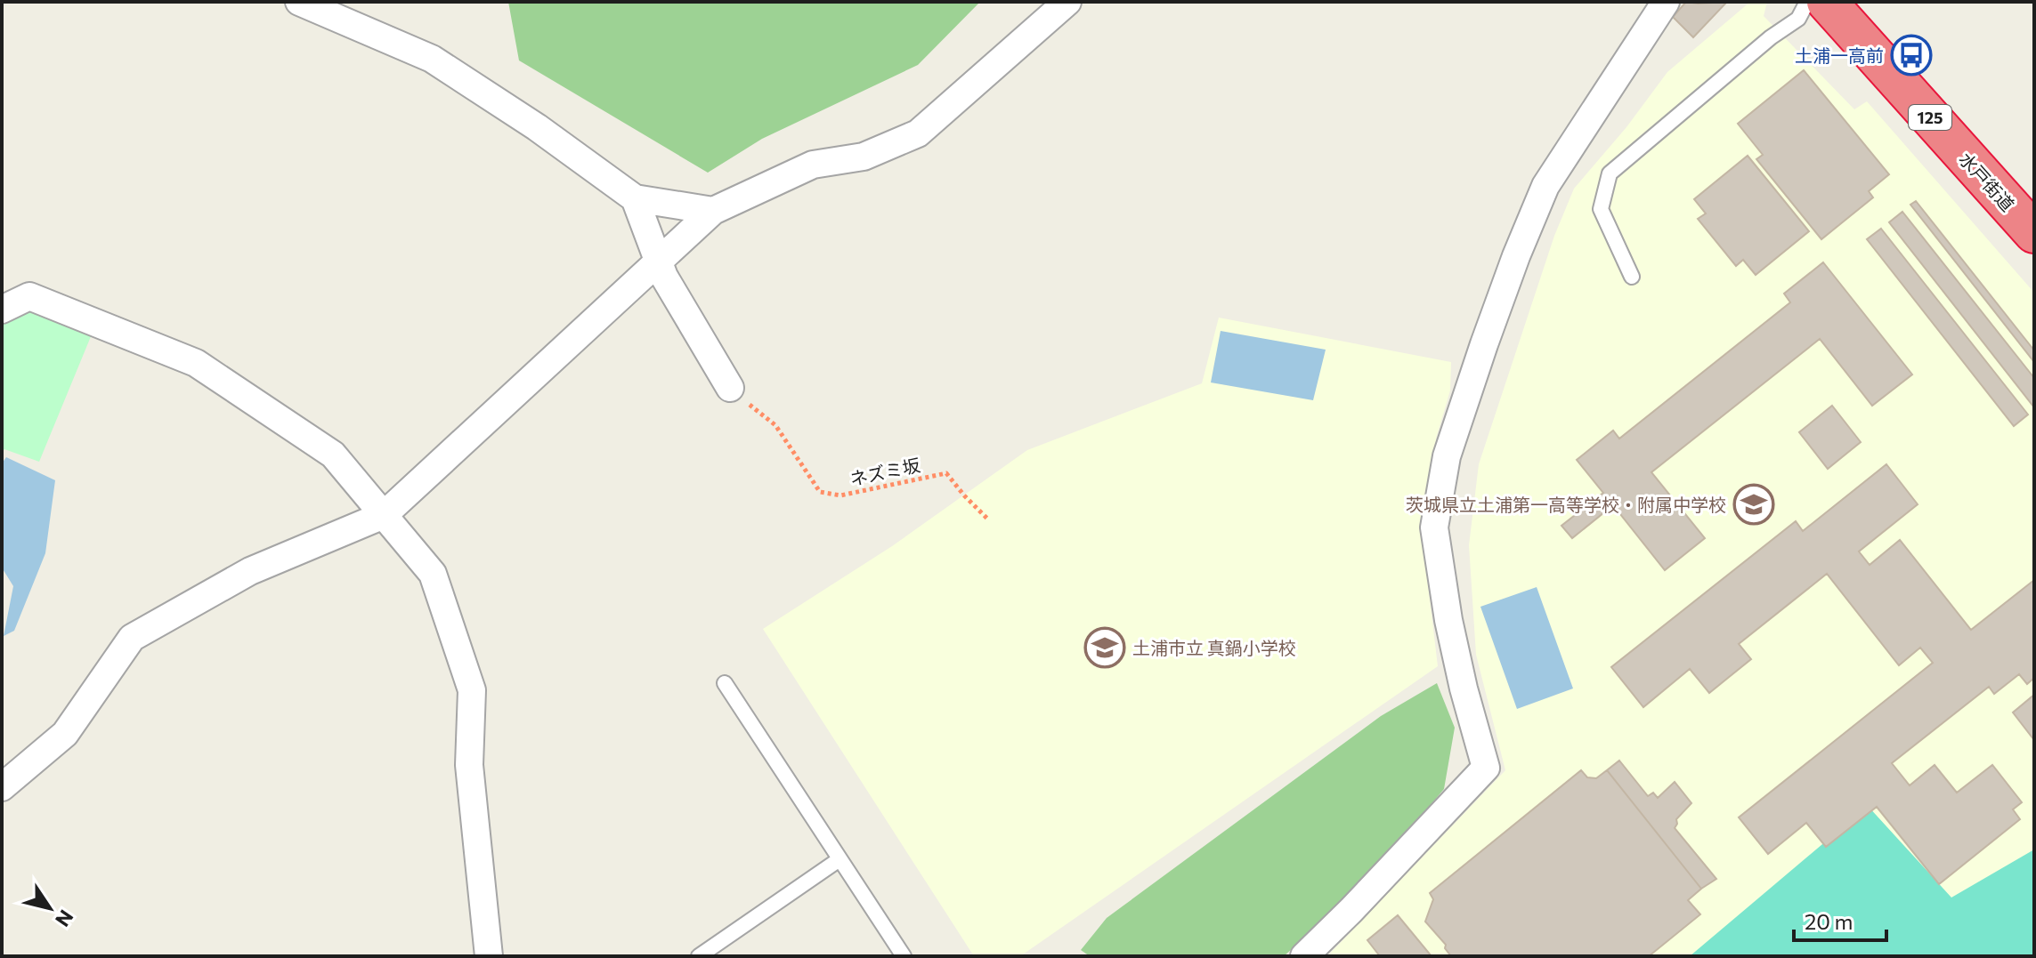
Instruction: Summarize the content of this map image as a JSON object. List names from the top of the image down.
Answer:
{
  "streets": {
    "highway": ["125", "水戸街道"],
    "path": ["ネズミ坂"]
  },
  "places": {
    "bus stop": ["土浦一高前"],
    "school or university": ["茨城県立土浦第一高等学校・附属中学校", "土浦市立 真鍋小学校"]
  },
  "scale_bar": "20 m",
  "north": "bottom right"
}
